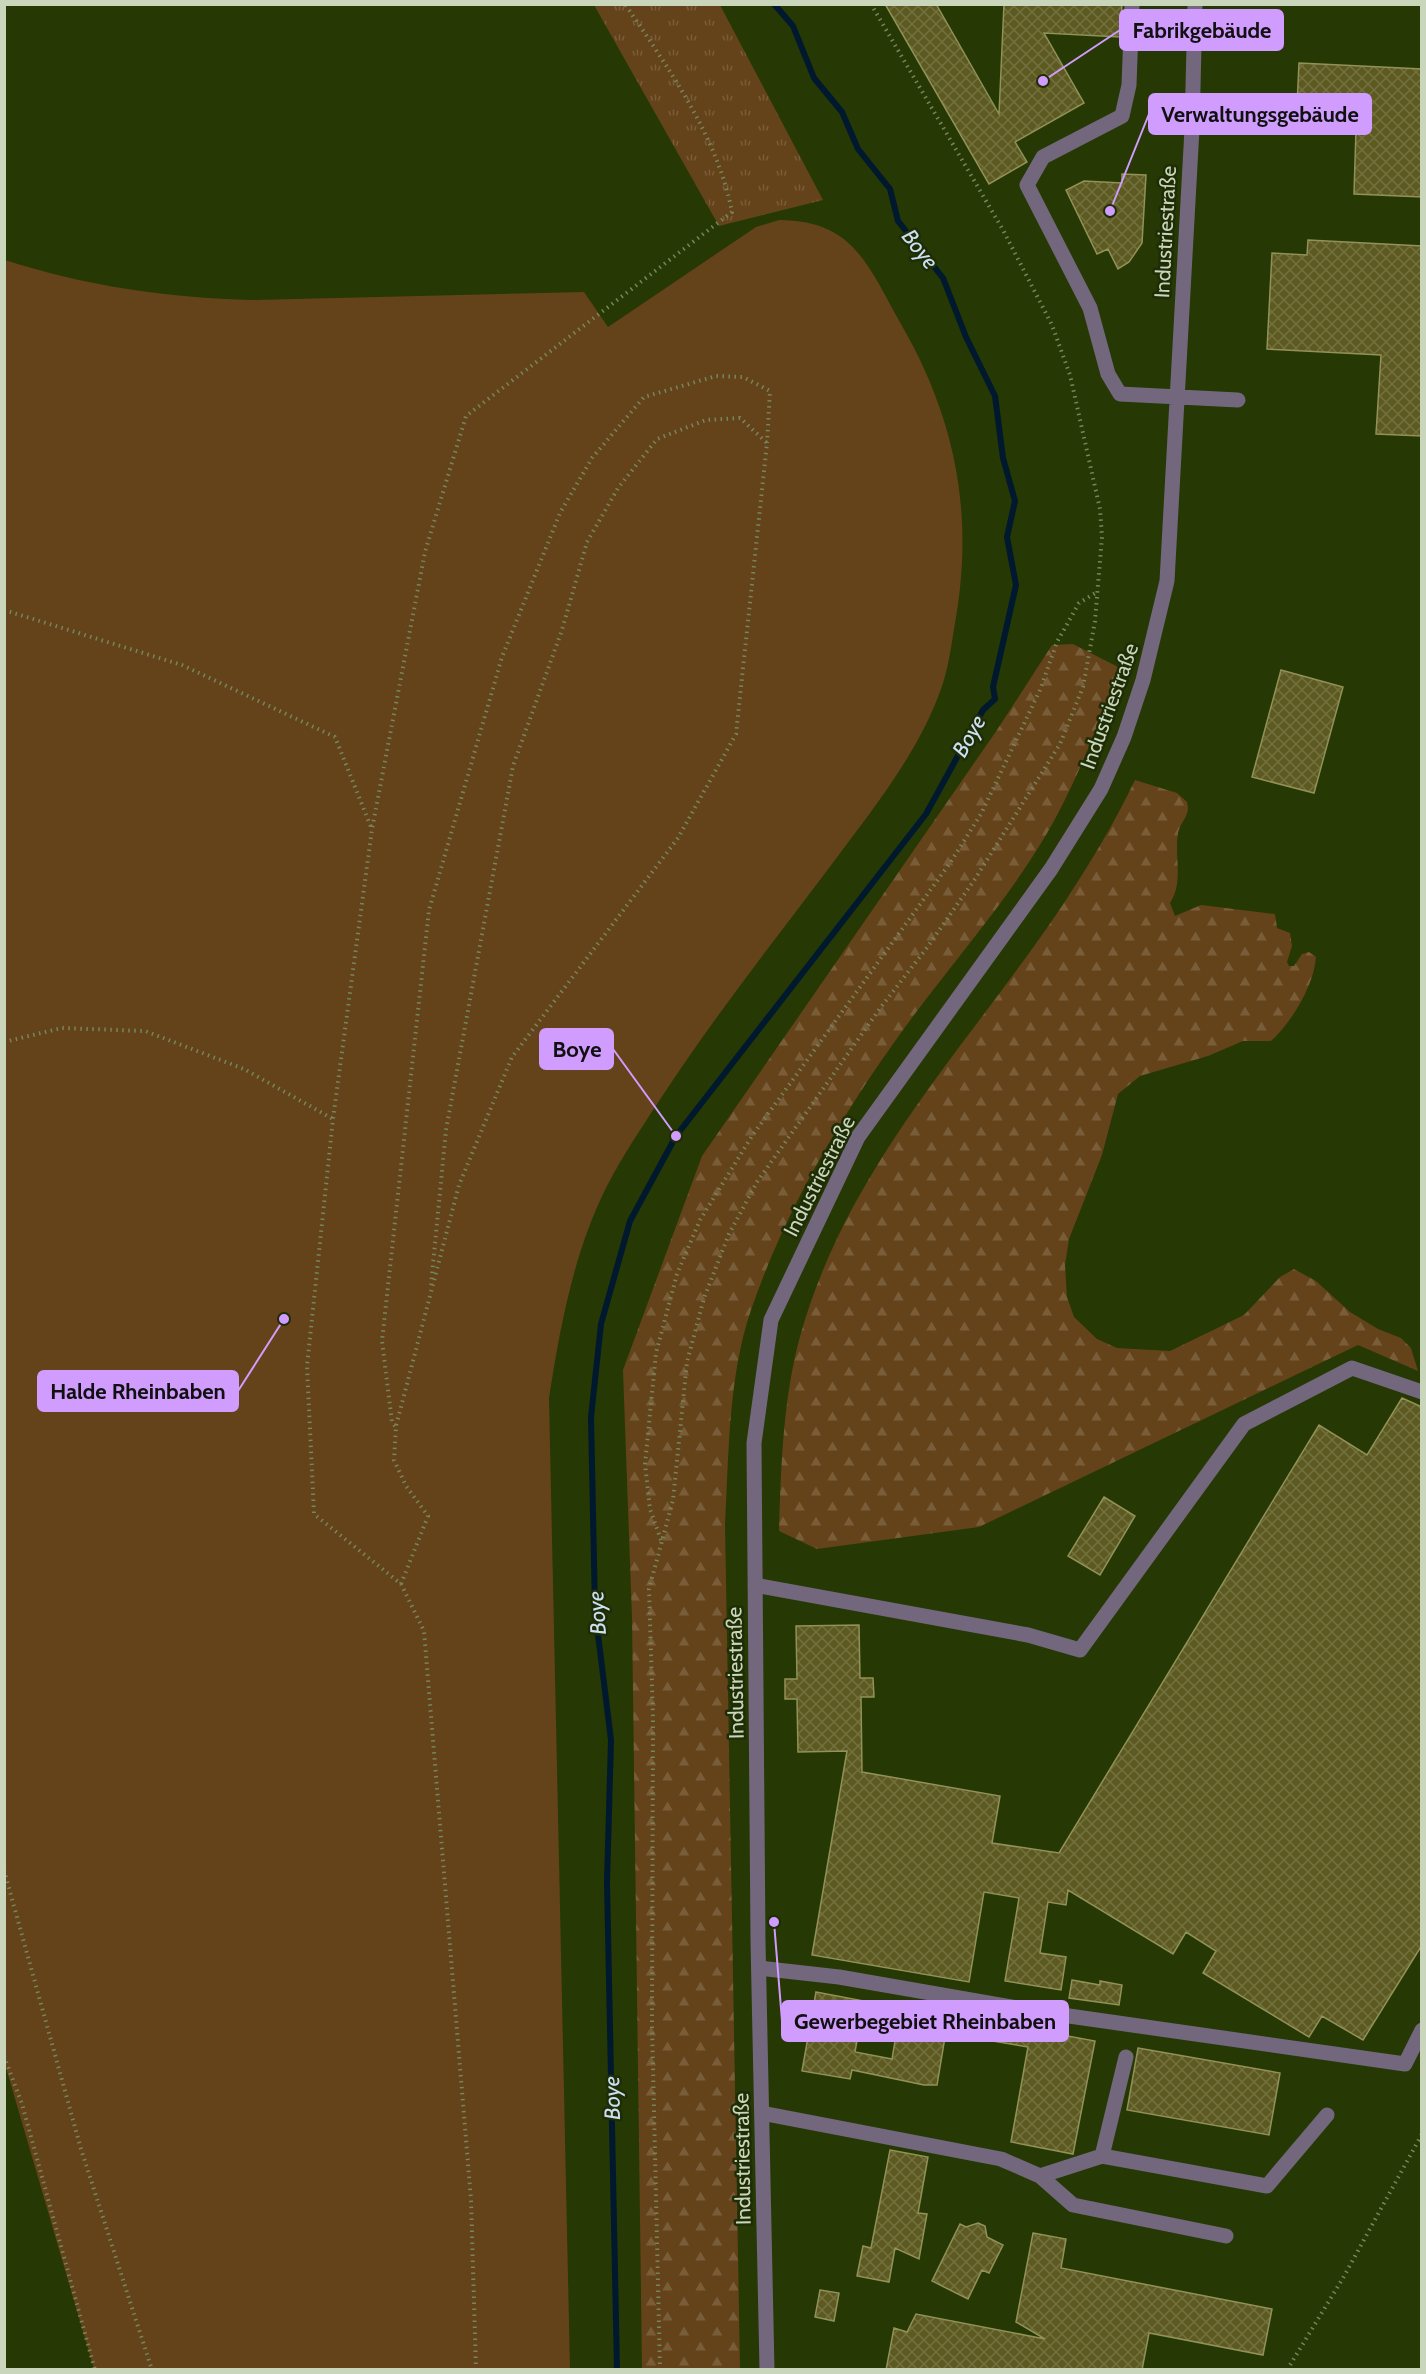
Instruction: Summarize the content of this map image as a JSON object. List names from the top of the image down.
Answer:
{
  "streets": {
    "street": ["Industriestraße"]
  },
  "water": ["Boye"],
  "places": [
    "Fabrikgebäude",
    "Verwaltungsgebäude",
    "Boye",
    "Halde Rheinbaben",
    "Gewerbegebiet Rheinbaben"
  ]
}
